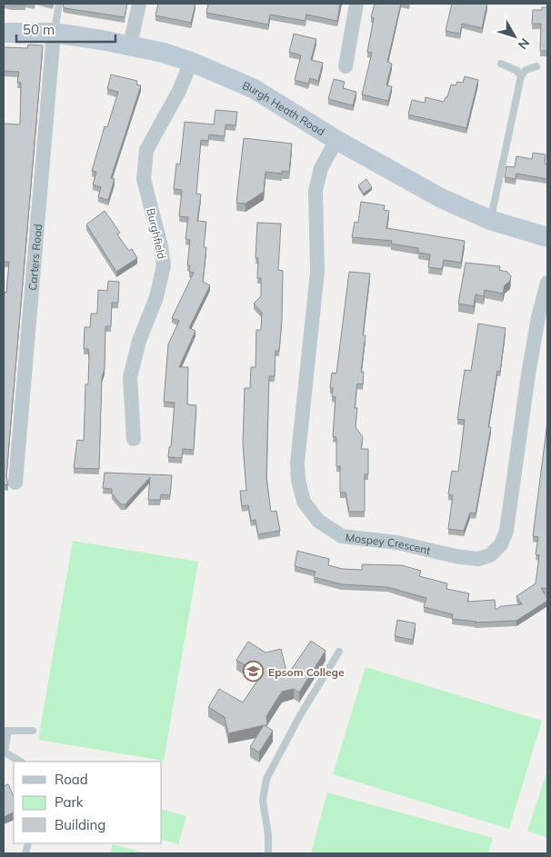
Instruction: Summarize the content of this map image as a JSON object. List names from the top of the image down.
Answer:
{
  "streets": {
    "main road": ["Burgh Heath Road"],
    "street": ["Burghfield", "Carters Road", "Mospey Crescent"]
  },
  "crossings": [
    ["Burgh Heath Road", "Burghfield"],
    ["Burgh Heath Road", "Carters Road"],
    ["Burgh Heath Road", "Mospey Crescent"]
  ],
  "places": {
    "school or university": ["Epsom College"]
  },
  "legend": ["Road", "Park", "Building"],
  "scale_bar": "50 m",
  "north": "bottom right"
}
